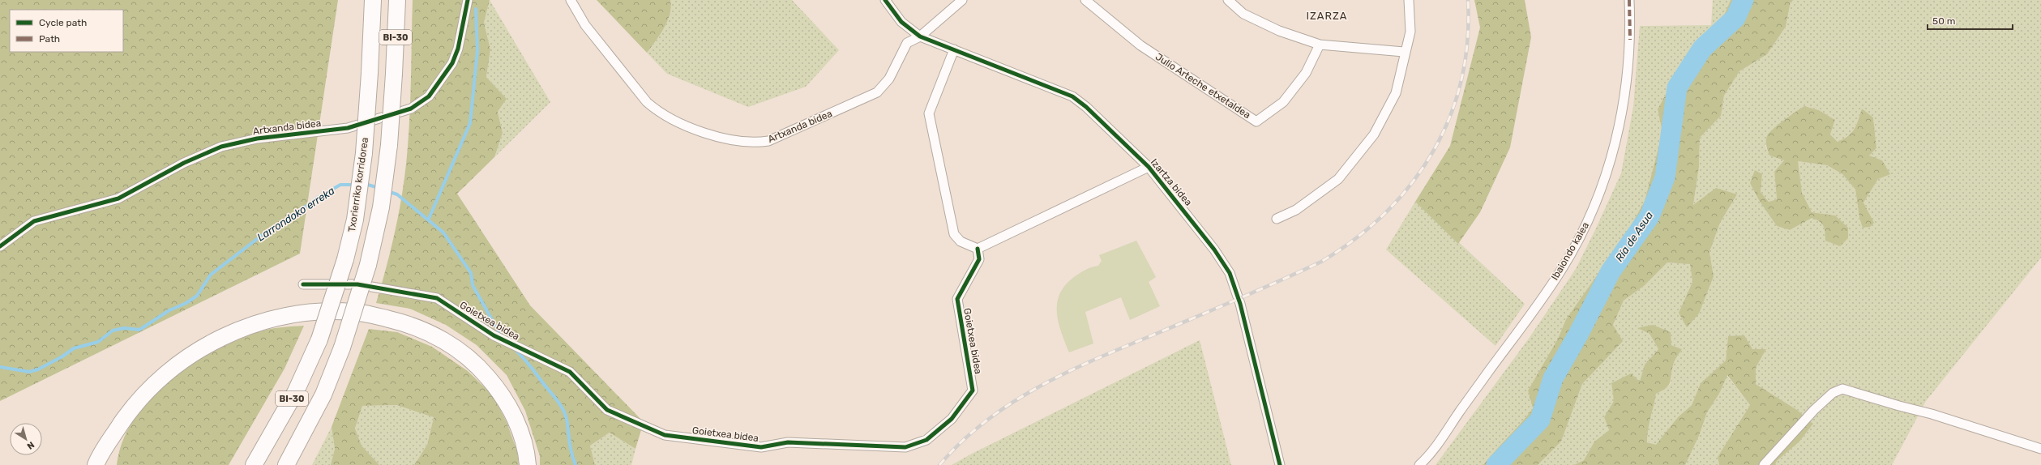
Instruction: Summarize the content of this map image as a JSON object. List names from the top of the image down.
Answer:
{
  "streets": {
    "highway": ["BI-30", "Txorierriko korridorea"],
    "street": [
      "Julio Arteche etxetaldea",
      "Artxanda bidea",
      "Izartza bidea",
      "Ibaiondo kalea",
      "Goietxea bidea"
    ]
  },
  "crossings": [
    ["Artxanda bidea", "Izartza bidea"]
  ],
  "districts": ["IZARZA"],
  "water": ["Larrondoko erreka", "Ría de Asua"],
  "legend": ["Cycle path", "Path"],
  "scale_bar": "50 m",
  "north": "bottom right"
}
